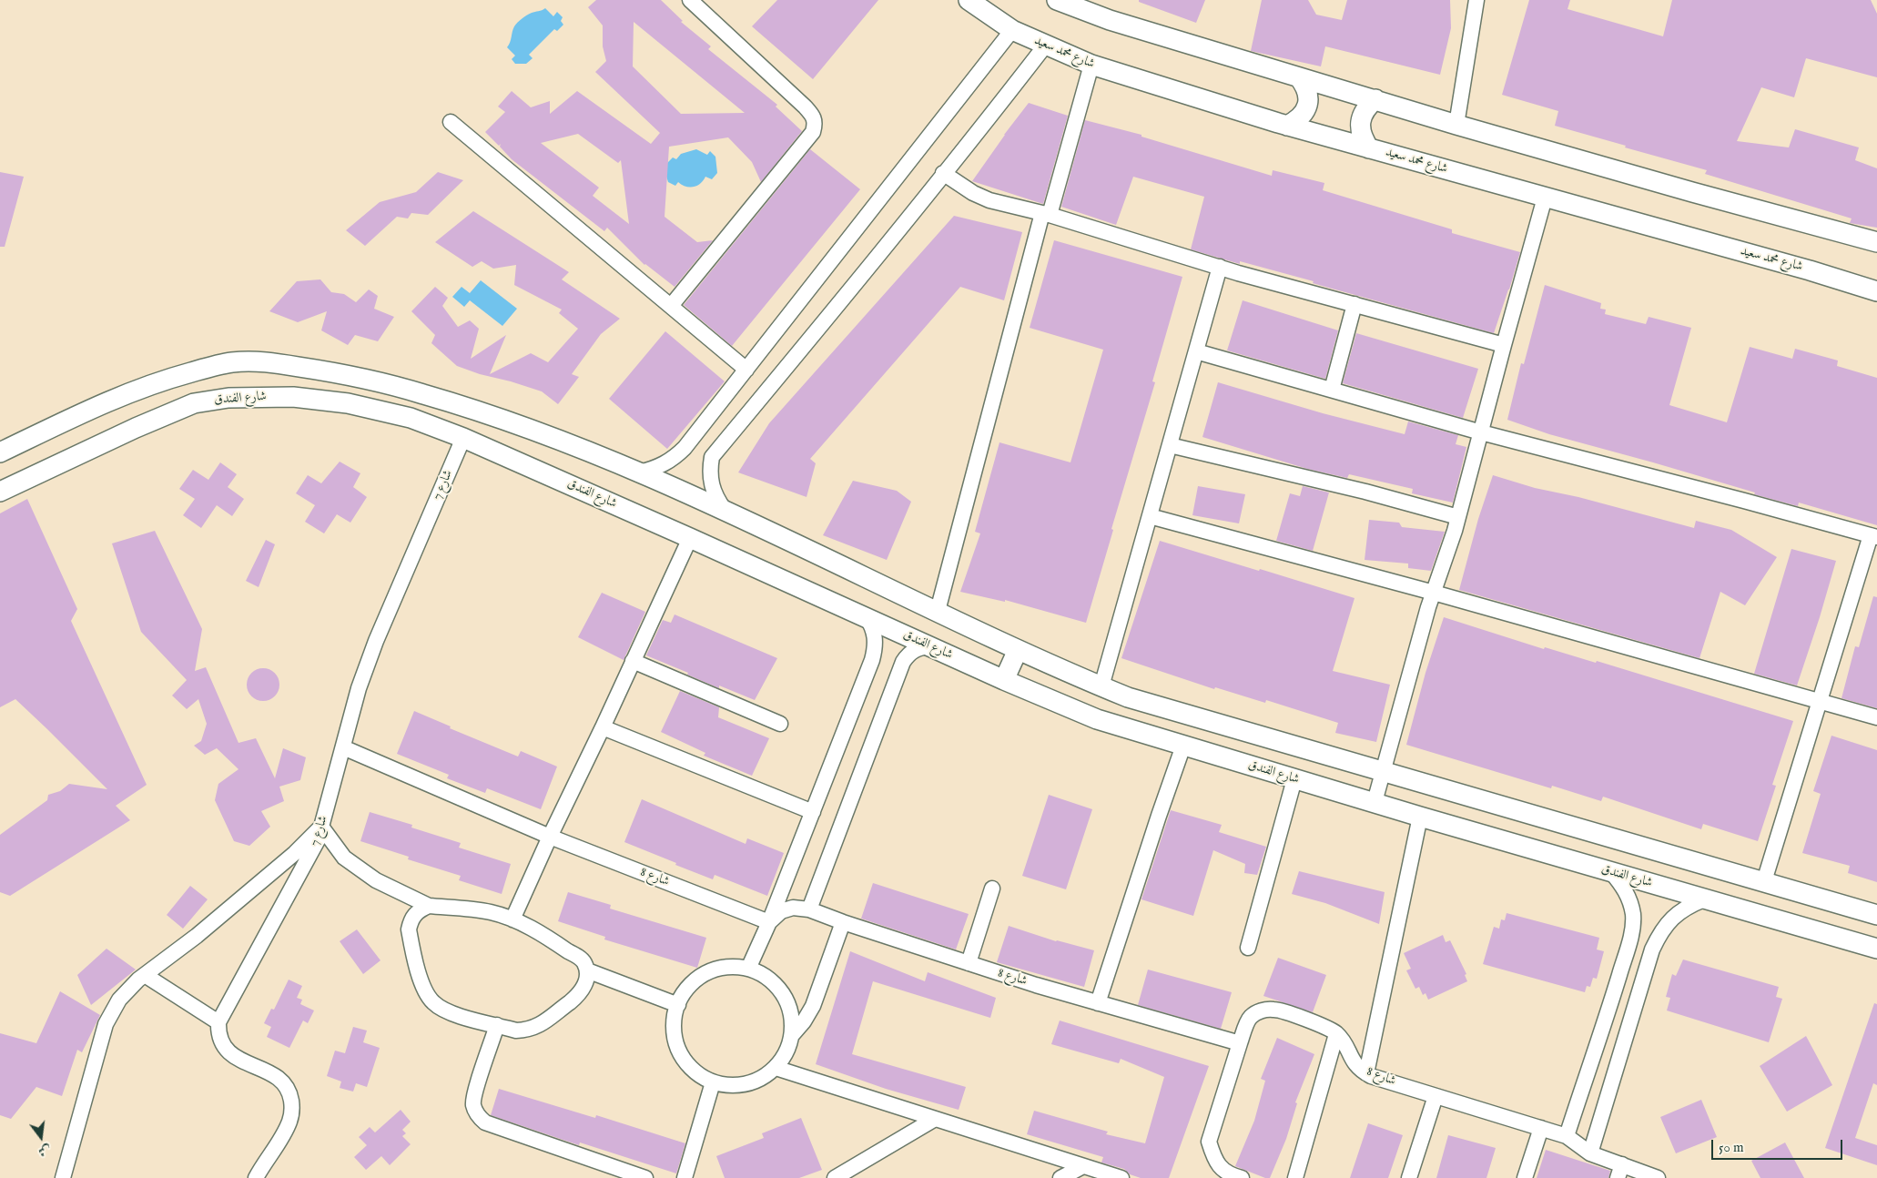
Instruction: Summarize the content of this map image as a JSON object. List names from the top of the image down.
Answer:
{
  "streets": {
    "street": [
      "شارع محمد سعيد",
      "شارع الفندق",
      "شارع 7",
      "شارع 8"
    ]
  },
  "crossings": [
    ["شارع الفندق", "شارع 7"],
    ["شارع 7", "شارع 8"]
  ],
  "scale_bar": "50 m",
  "north": "bottom"
}
